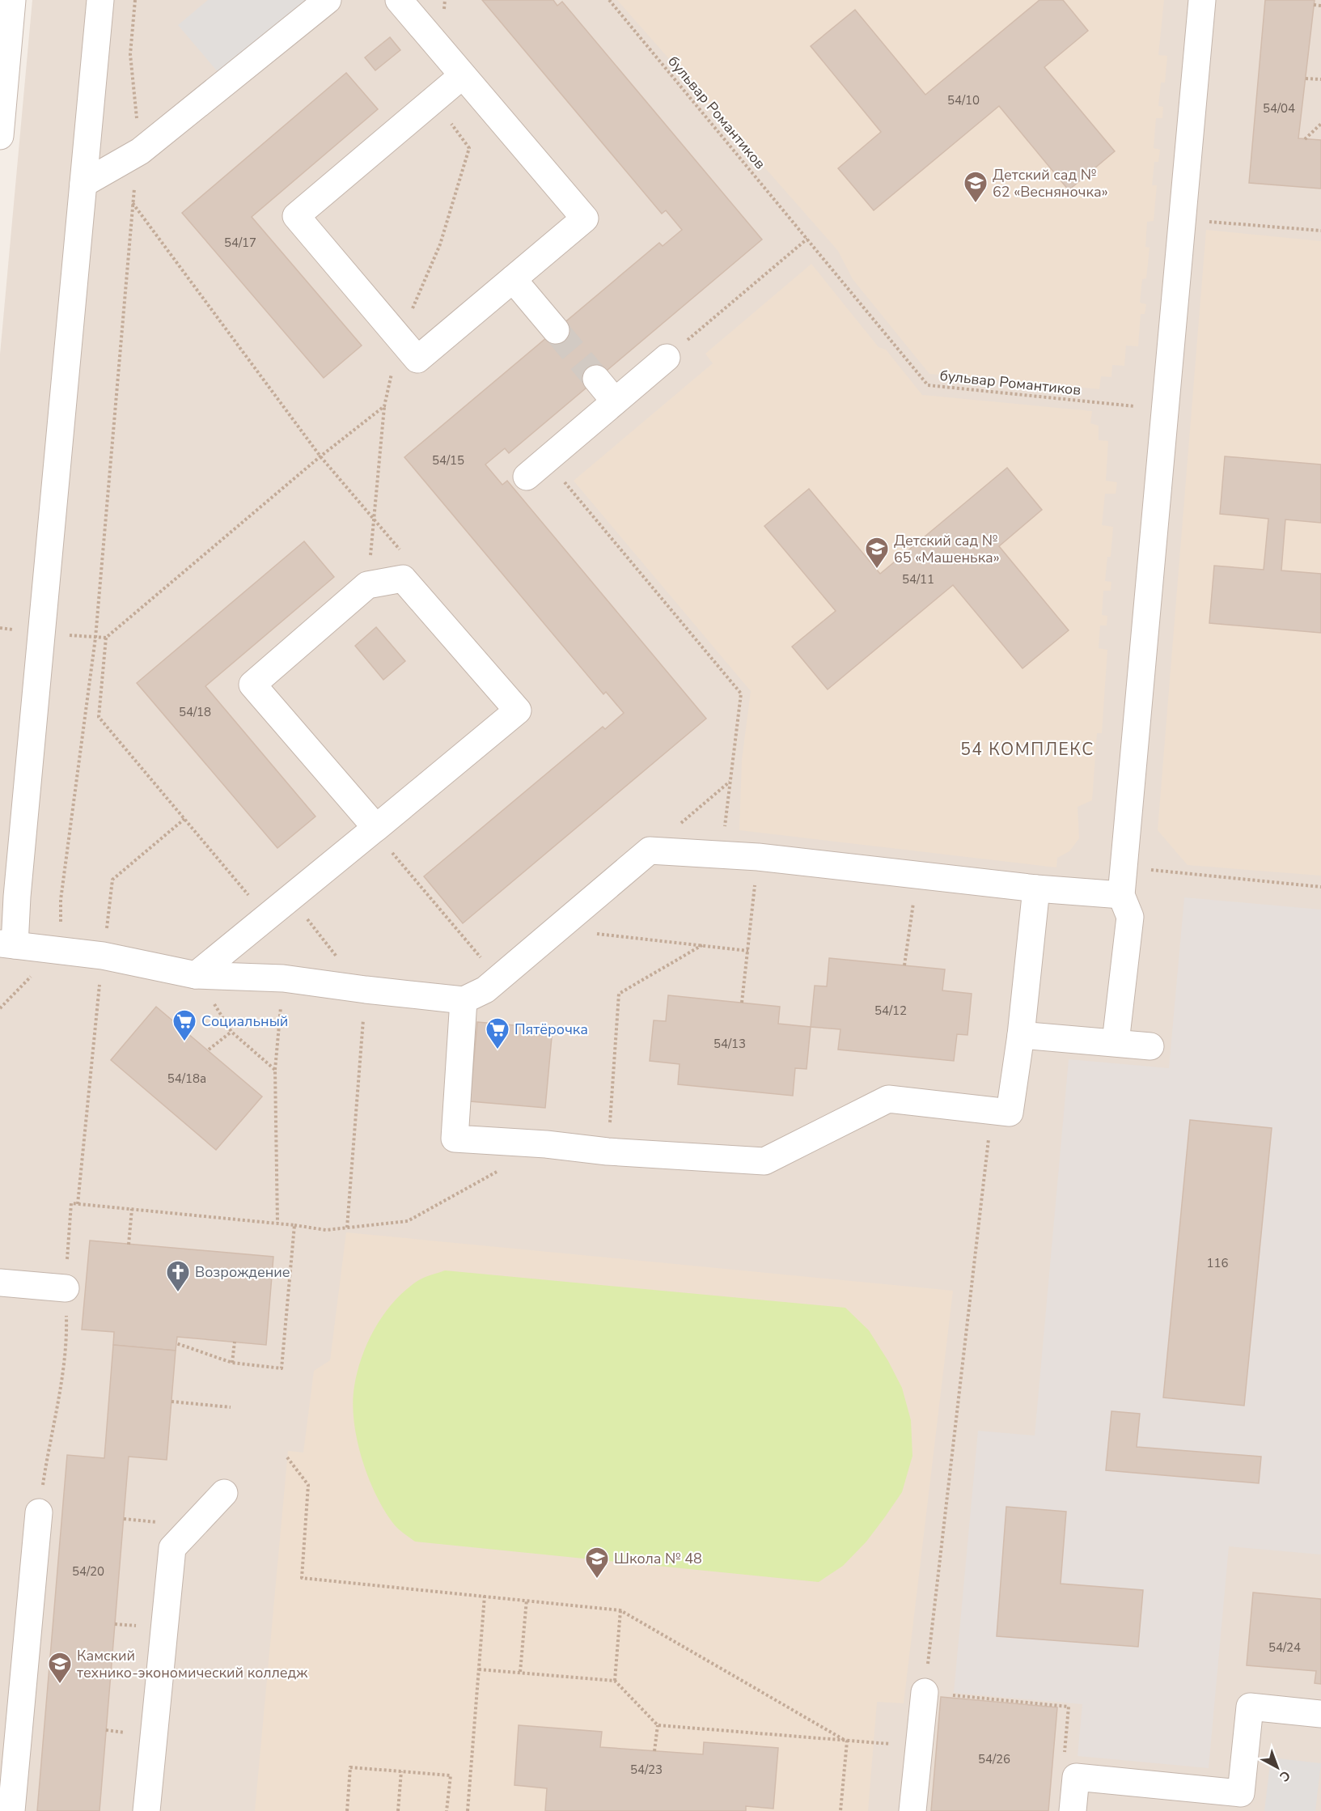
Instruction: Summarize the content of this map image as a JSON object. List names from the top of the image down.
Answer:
{
  "streets": {
    "path": ["бульвар Романтиков"]
  },
  "districts": ["54 КОМПЛЕКС"],
  "places": {
    "school or university": [
      "Детский сад № 62 «Весняночка»",
      "Детский сад № 65 «Машенька»",
      "Школа № 48",
      "Камский технико-экономический колледж"
    ],
    "supermarket": ["Социальный", "Пятёрочка"],
    "church": ["Возрождение"]
  },
  "house_numbers": [
    "54/10",
    "54/04",
    "54/17",
    "54/15",
    "54/11",
    "54/18",
    "54/12",
    "54/13",
    "54/18а",
    "116",
    "54/20",
    "54/24",
    "54/26",
    "54/23"
  ],
  "north": "bottom right"
}
